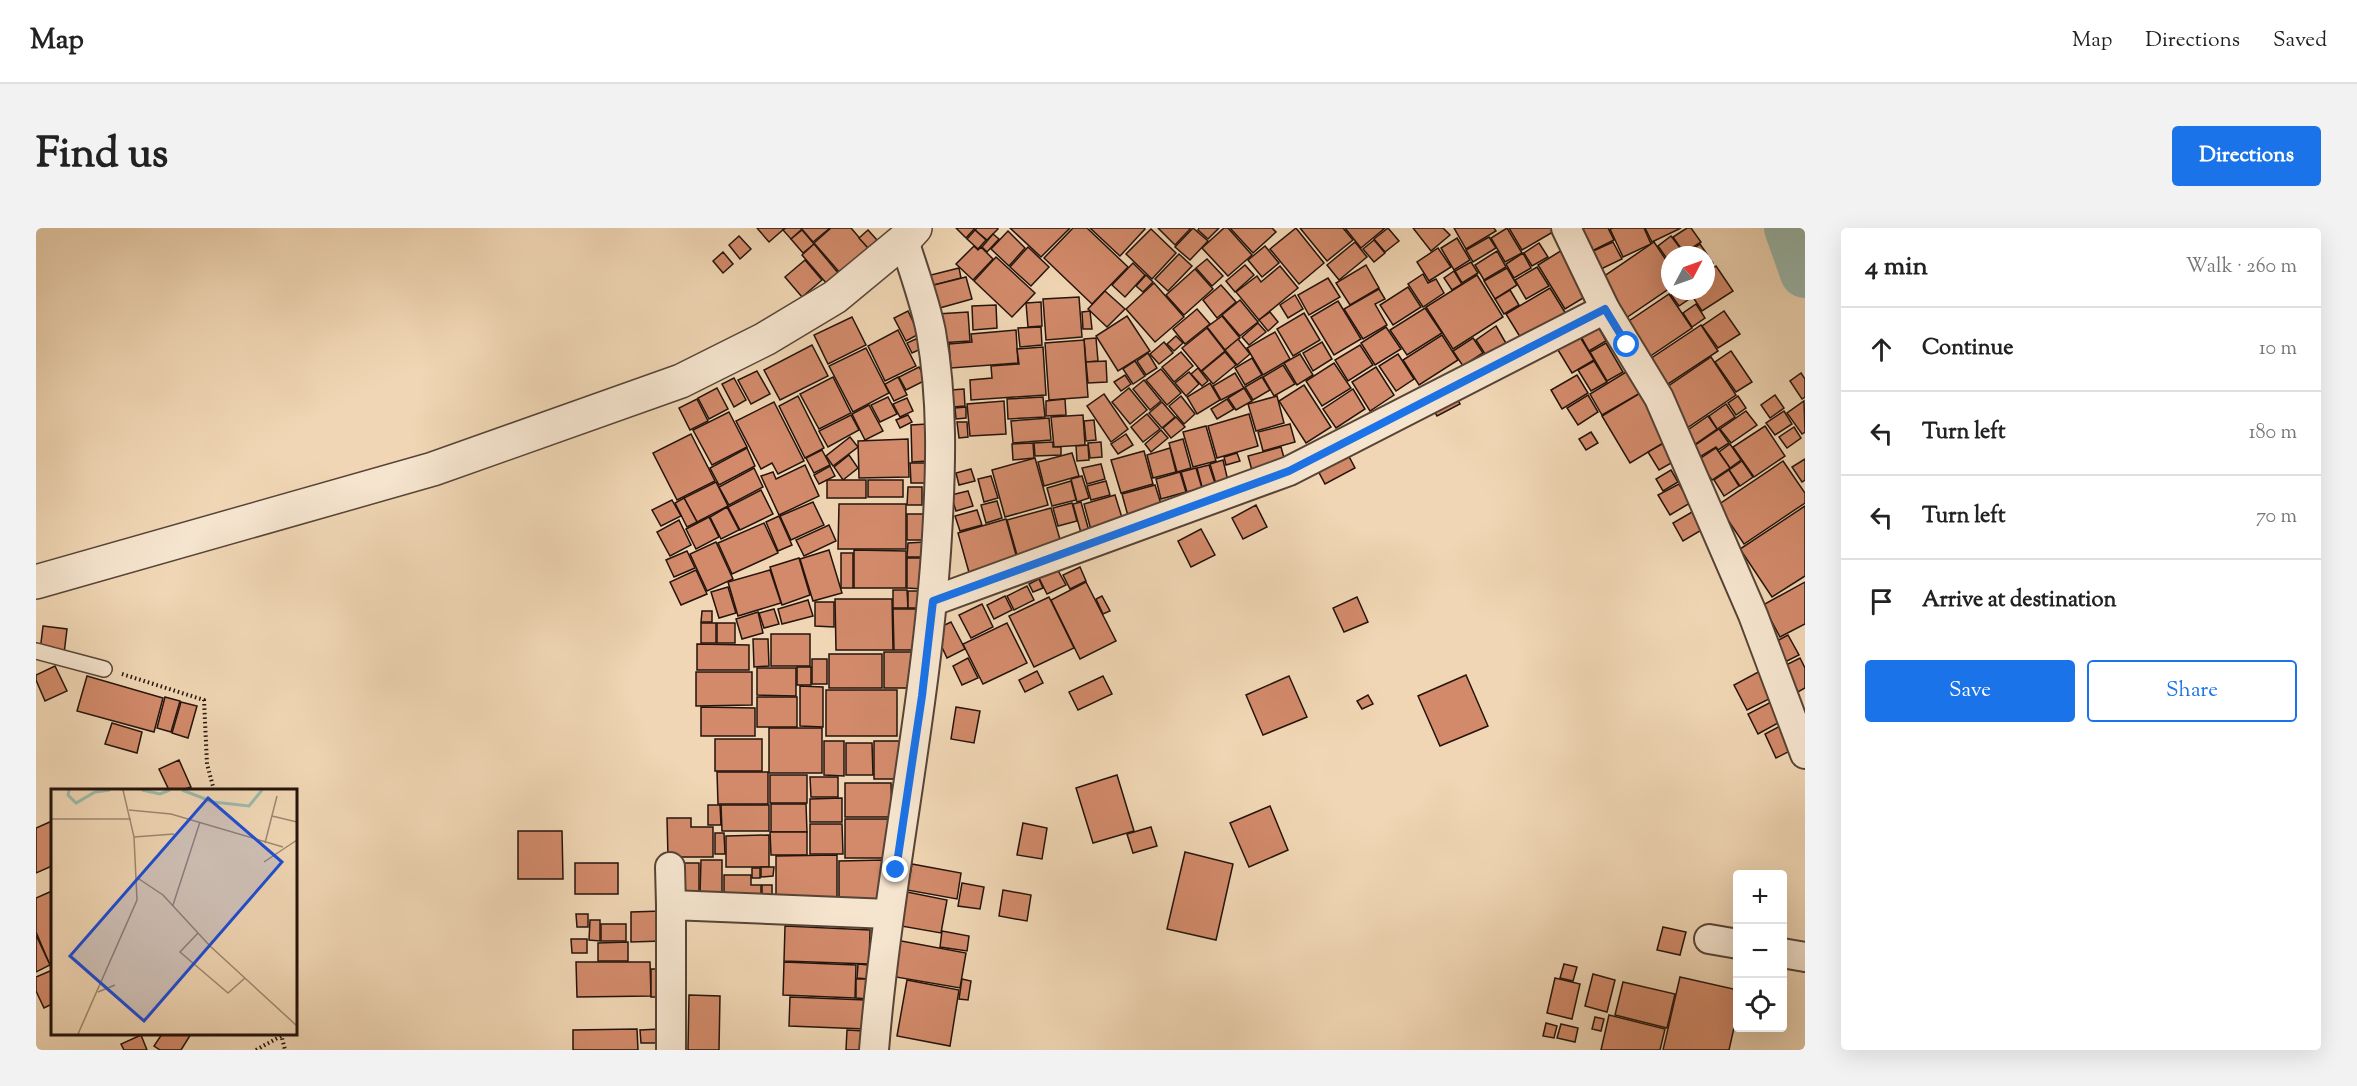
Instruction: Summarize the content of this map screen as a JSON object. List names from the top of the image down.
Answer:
{
  "north": "top right",
  "page": {
    "header": "Map",
    "nav": ["Map", "Directions", "Saved"],
    "title": "Find us",
    "buttons": [
      "Directions",
      ["Save", "Share"]
    ],
    "heading": ["4 min", "Walk · 260 m"],
    "list": [
      ["Continue", "10 m"],
      ["Turn left", "180 m"],
      ["Turn left", "70 m"],
      "Arrive at destination"
    ],
    "map_buttons": ["+", "−"]
  }
}
